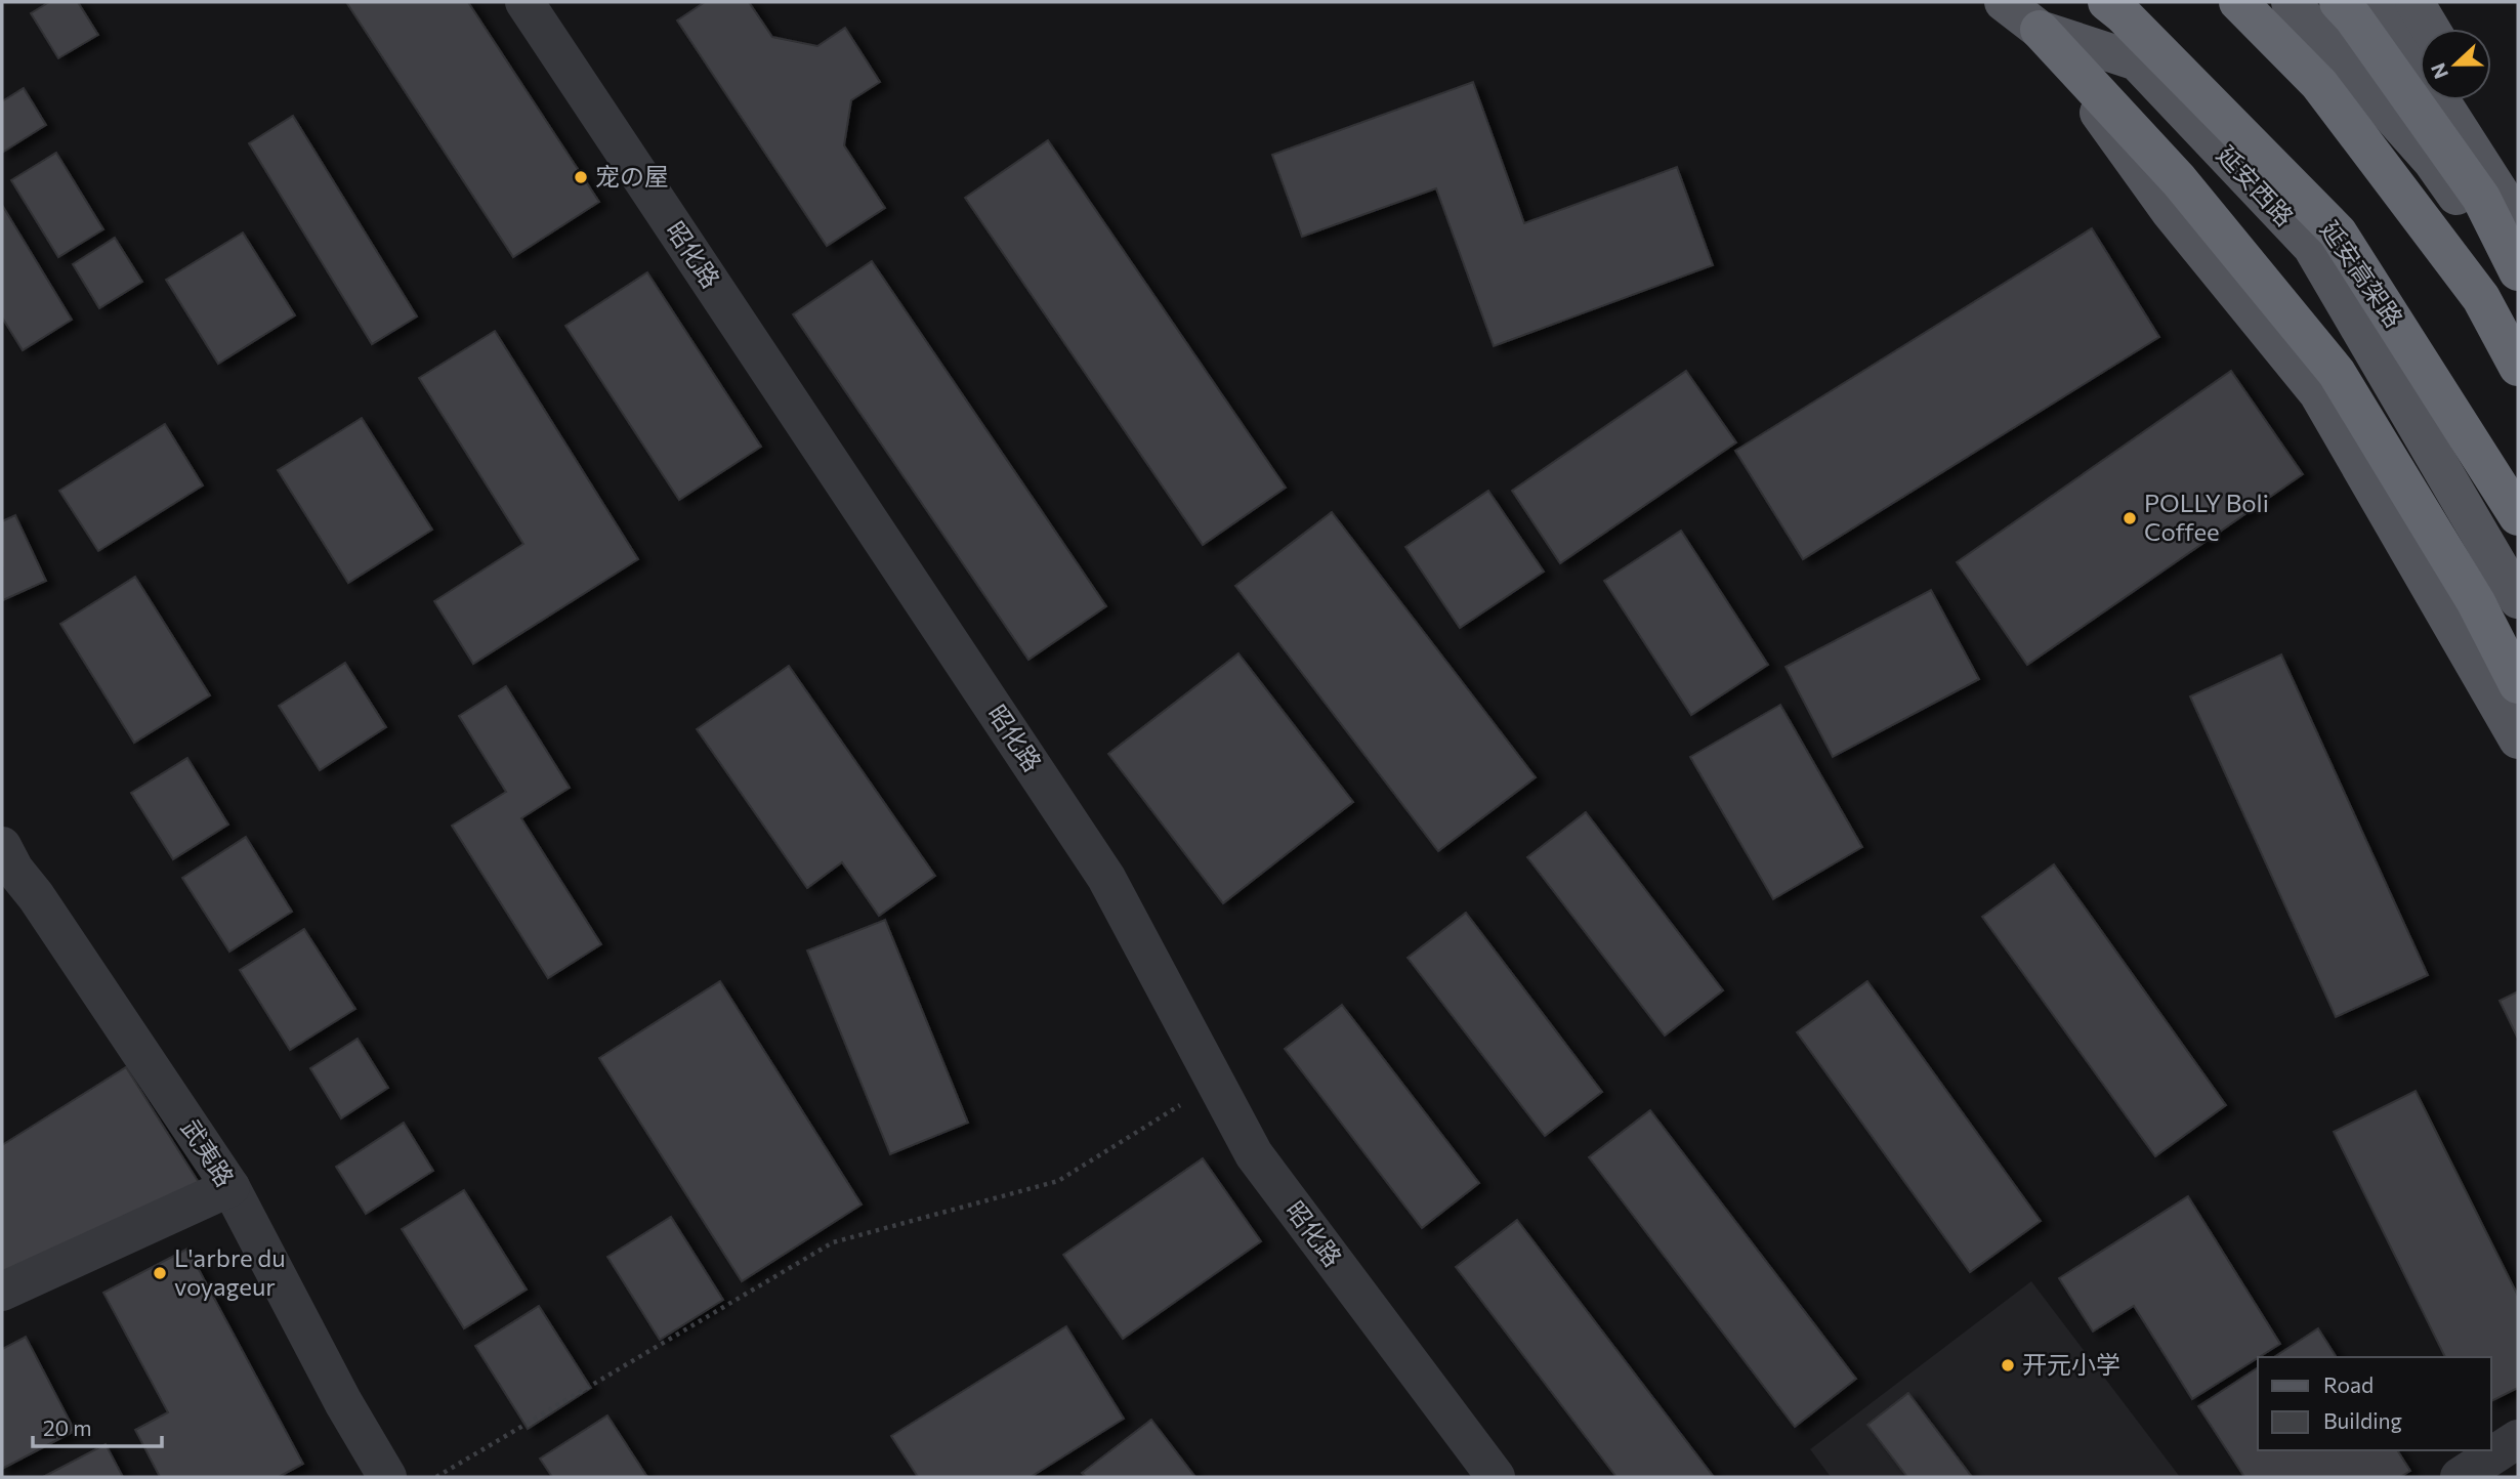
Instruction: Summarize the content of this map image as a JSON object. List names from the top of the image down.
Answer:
{
  "streets": {
    "highway": ["延安高架路"],
    "main road": ["延安西路"],
    "street": ["昭化路", "武夷路"]
  },
  "places": [
    "宠の屋",
    "POLLY Boli Coffee",
    "L'arbre du voyageur",
    "开元小学"
  ],
  "legend": ["Road", "Building"],
  "scale_bar": "20 m",
  "north": "left"
}
